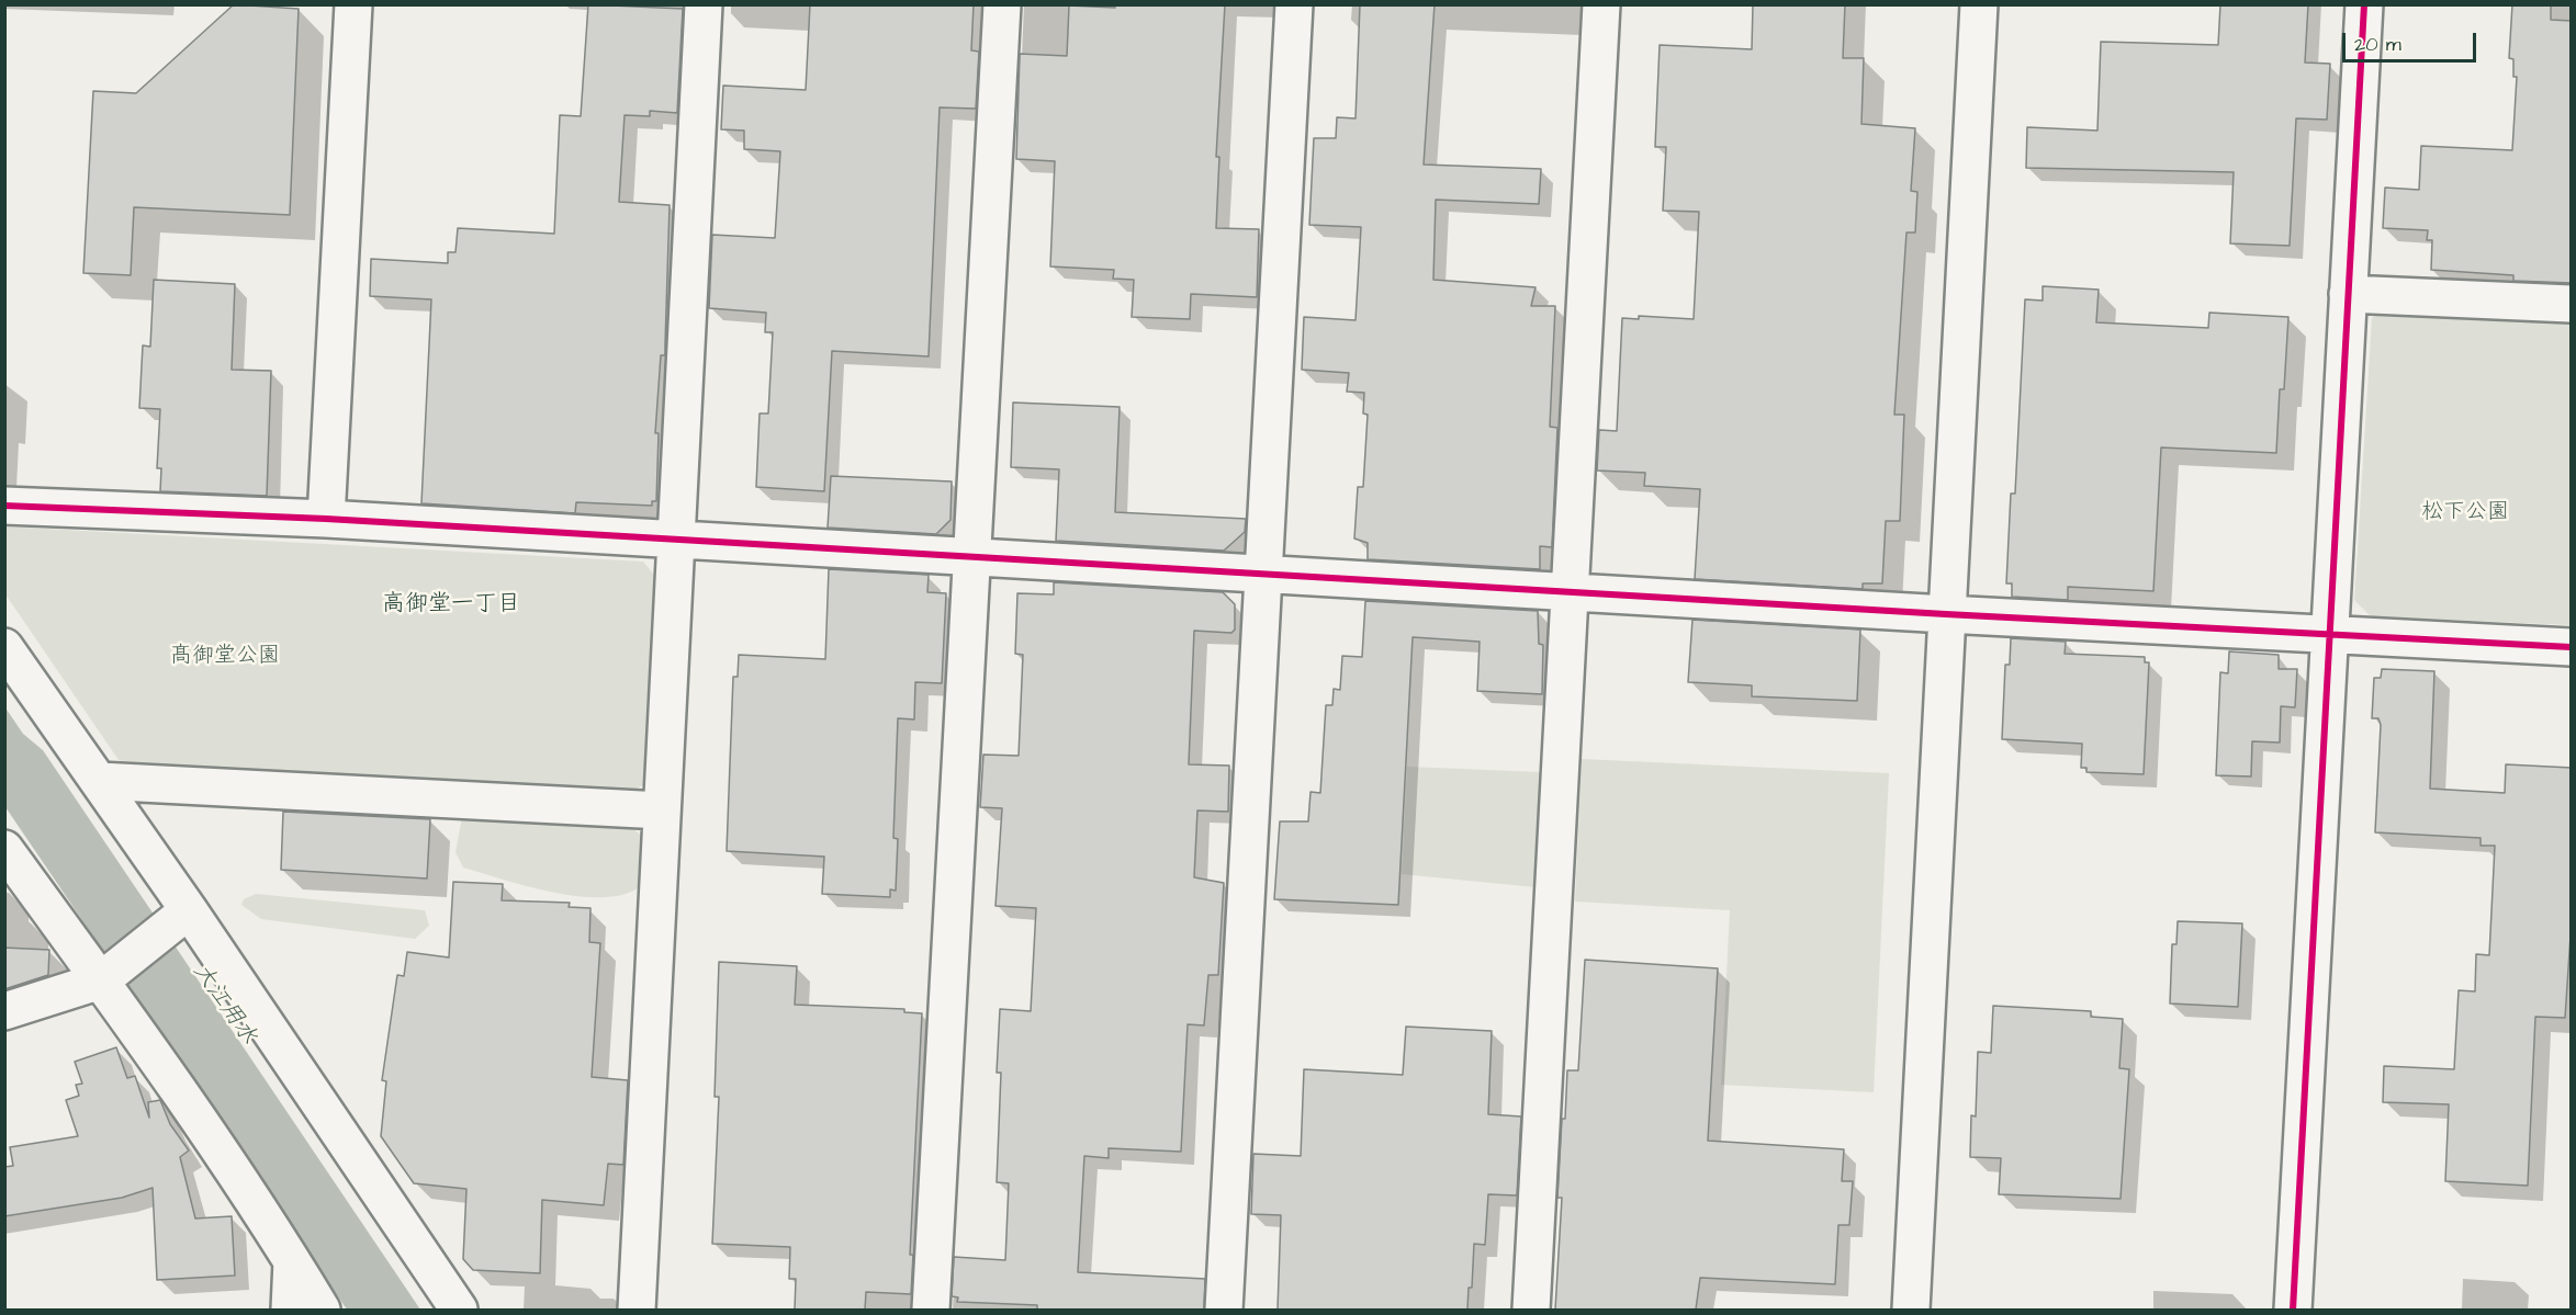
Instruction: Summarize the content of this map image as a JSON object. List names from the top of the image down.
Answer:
{
  "districts": ["高御堂一丁目"],
  "water": ["大江用水"],
  "parks": ["松下公園", "髙御堂公園"],
  "scale_bar": "20 m"
}
